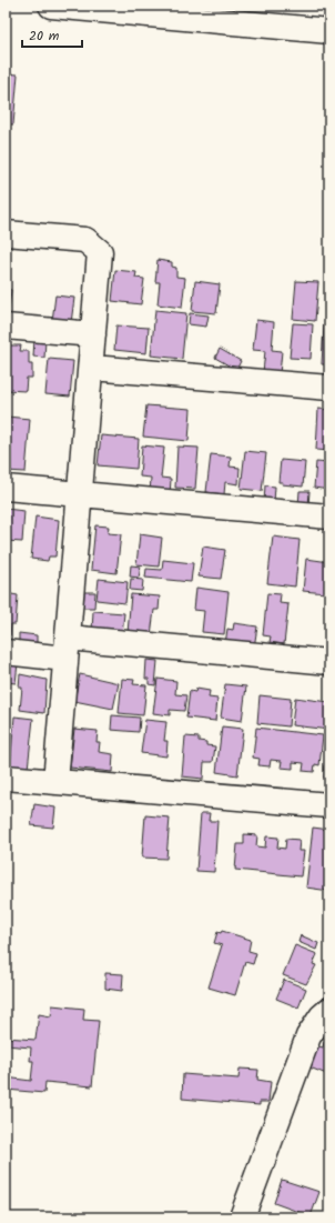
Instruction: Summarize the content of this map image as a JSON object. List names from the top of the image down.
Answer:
{
  "scale_bar": "20 m"
}
